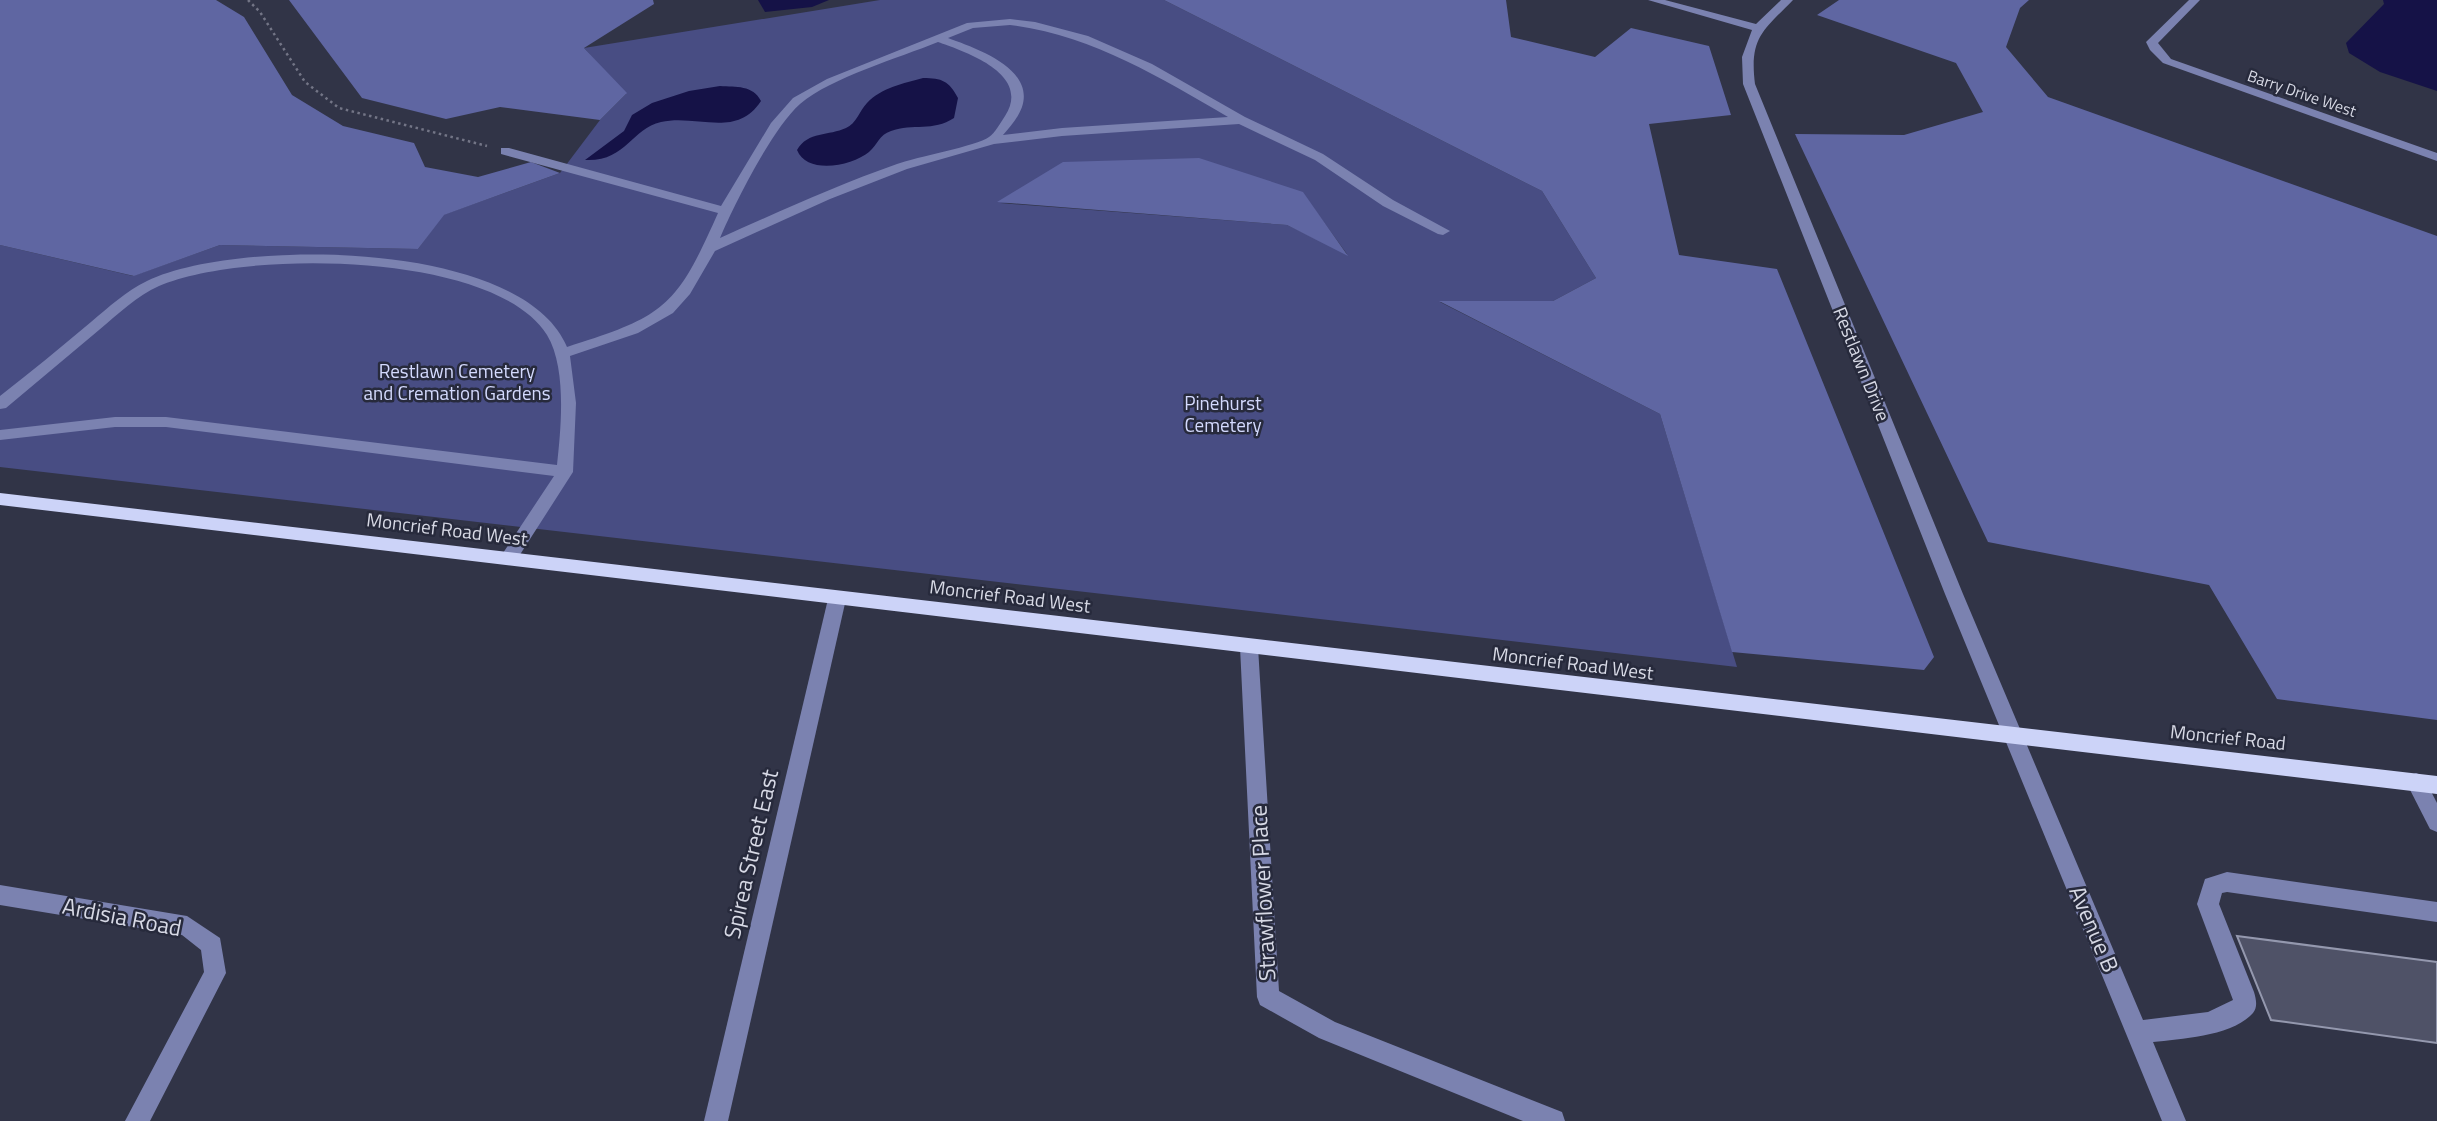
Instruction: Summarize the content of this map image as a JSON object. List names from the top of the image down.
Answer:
{
  "streets": {
    "main road": ["Moncrief Road West", "Moncrief Road"],
    "street": [
      "Barry Drive West",
      "Restlawn Drive",
      "Spirea Street East",
      "Strawflower Place",
      "Ardisia Road",
      "Avenue B"
    ]
  },
  "crossings": [
    ["Restlawn Drive", "Moncrief Road West"],
    ["Restlawn Drive", "Moncrief Road"],
    ["Restlawn Drive", "Avenue B"],
    ["Moncrief Road West", "Moncrief Road"],
    ["Moncrief Road West", "Spirea Street East"],
    ["Moncrief Road West", "Strawflower Place"],
    ["Moncrief Road West", "Avenue B"],
    ["Moncrief Road", "Avenue B"]
  ],
  "parks": ["Restlawn Cemetery and Cremation Gardens", "Pinehurst Cemetery"]
}
